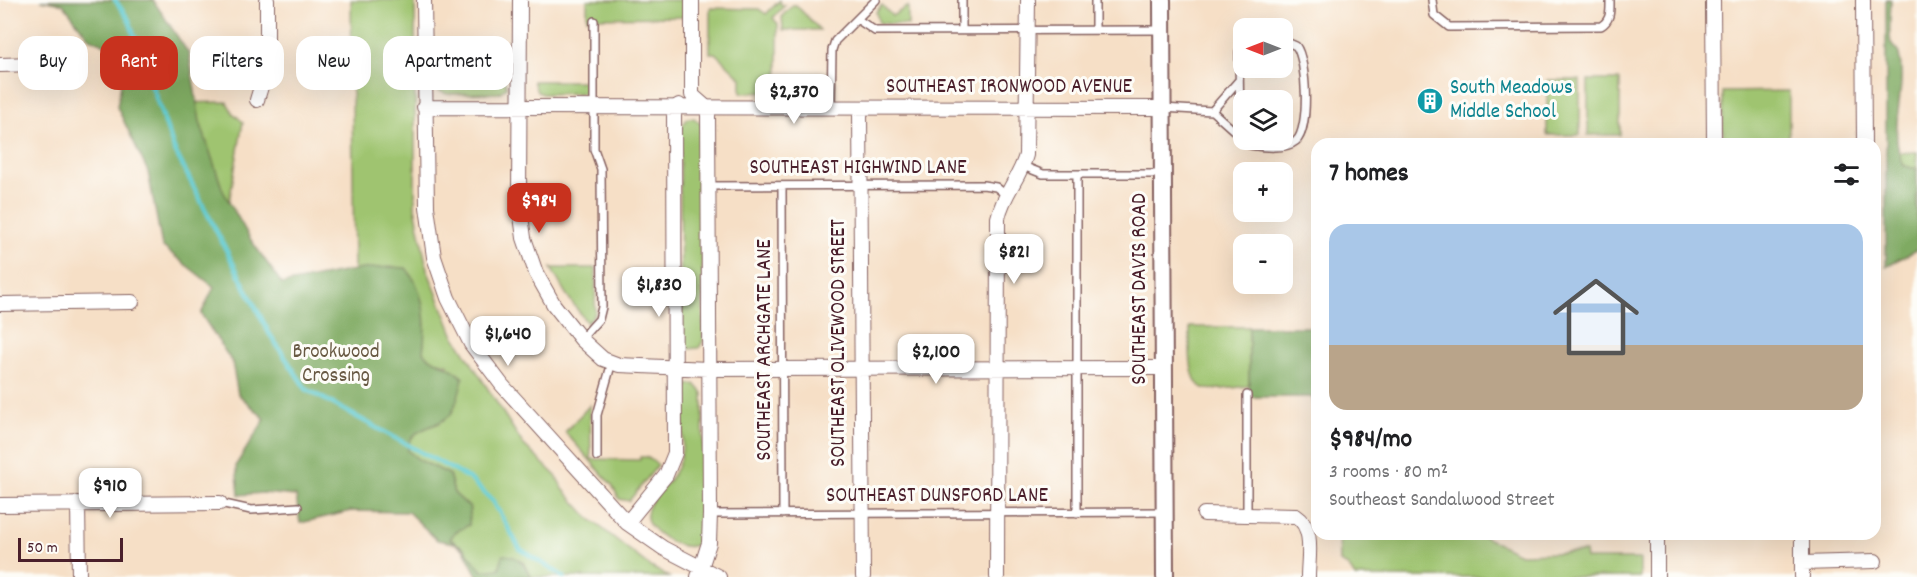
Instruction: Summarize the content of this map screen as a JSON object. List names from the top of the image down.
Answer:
{
  "streets": {
    "street": ["SOUTHEAST IRONWOOD AVENUE", "SOUTHEAST DAVIS ROAD", "SOUTHEAST OLIVEWOOD STREET"],
    "lane": ["SOUTHEAST HIGHWIND LANE", "SOUTHEAST ARCHGATE LANE", "SOUTHEAST DUNSFORD LANE"]
  },
  "crossings": [
    ["SOUTHEAST IRONWOOD AVENUE", "SOUTHEAST DAVIS ROAD"],
    ["SOUTHEAST IRONWOOD AVENUE", "SOUTHEAST OLIVEWOOD STREET"],
    ["SOUTHEAST HIGHWIND LANE", "SOUTHEAST OLIVEWOOD STREET"],
    ["SOUTHEAST HIGHWIND LANE", "SOUTHEAST ARCHGATE LANE"],
    ["SOUTHEAST DAVIS ROAD", "SOUTHEAST DUNSFORD LANE"],
    ["SOUTHEAST OLIVEWOOD STREET", "SOUTHEAST DUNSFORD LANE"],
    ["SOUTHEAST ARCHGATE LANE", "SOUTHEAST DUNSFORD LANE"]
  ],
  "parks": ["Brookwood Crossing"],
  "places": {
    "building": ["South Meadows Middle School"]
  },
  "scale_bar": "50 m",
  "north": "left",
  "page": {
    "map_buttons": ["+", "−"],
    "chip": [
      "Buy",
      "Rent",
      "Filters",
      "New",
      "Apartment"
    ],
    "price": [
      "$2,370",
      "$984",
      "$821",
      "$1,830",
      "$1,640",
      "$2,100",
      "$910"
    ],
    "heading": "7 homes",
    "list": [
      {
        "name": "$984/mo",
        "note": "3 rooms · 80 m² · Southeast Sandalwood Street"
      }
    ],
    "scale": "50 m"
  }
}
